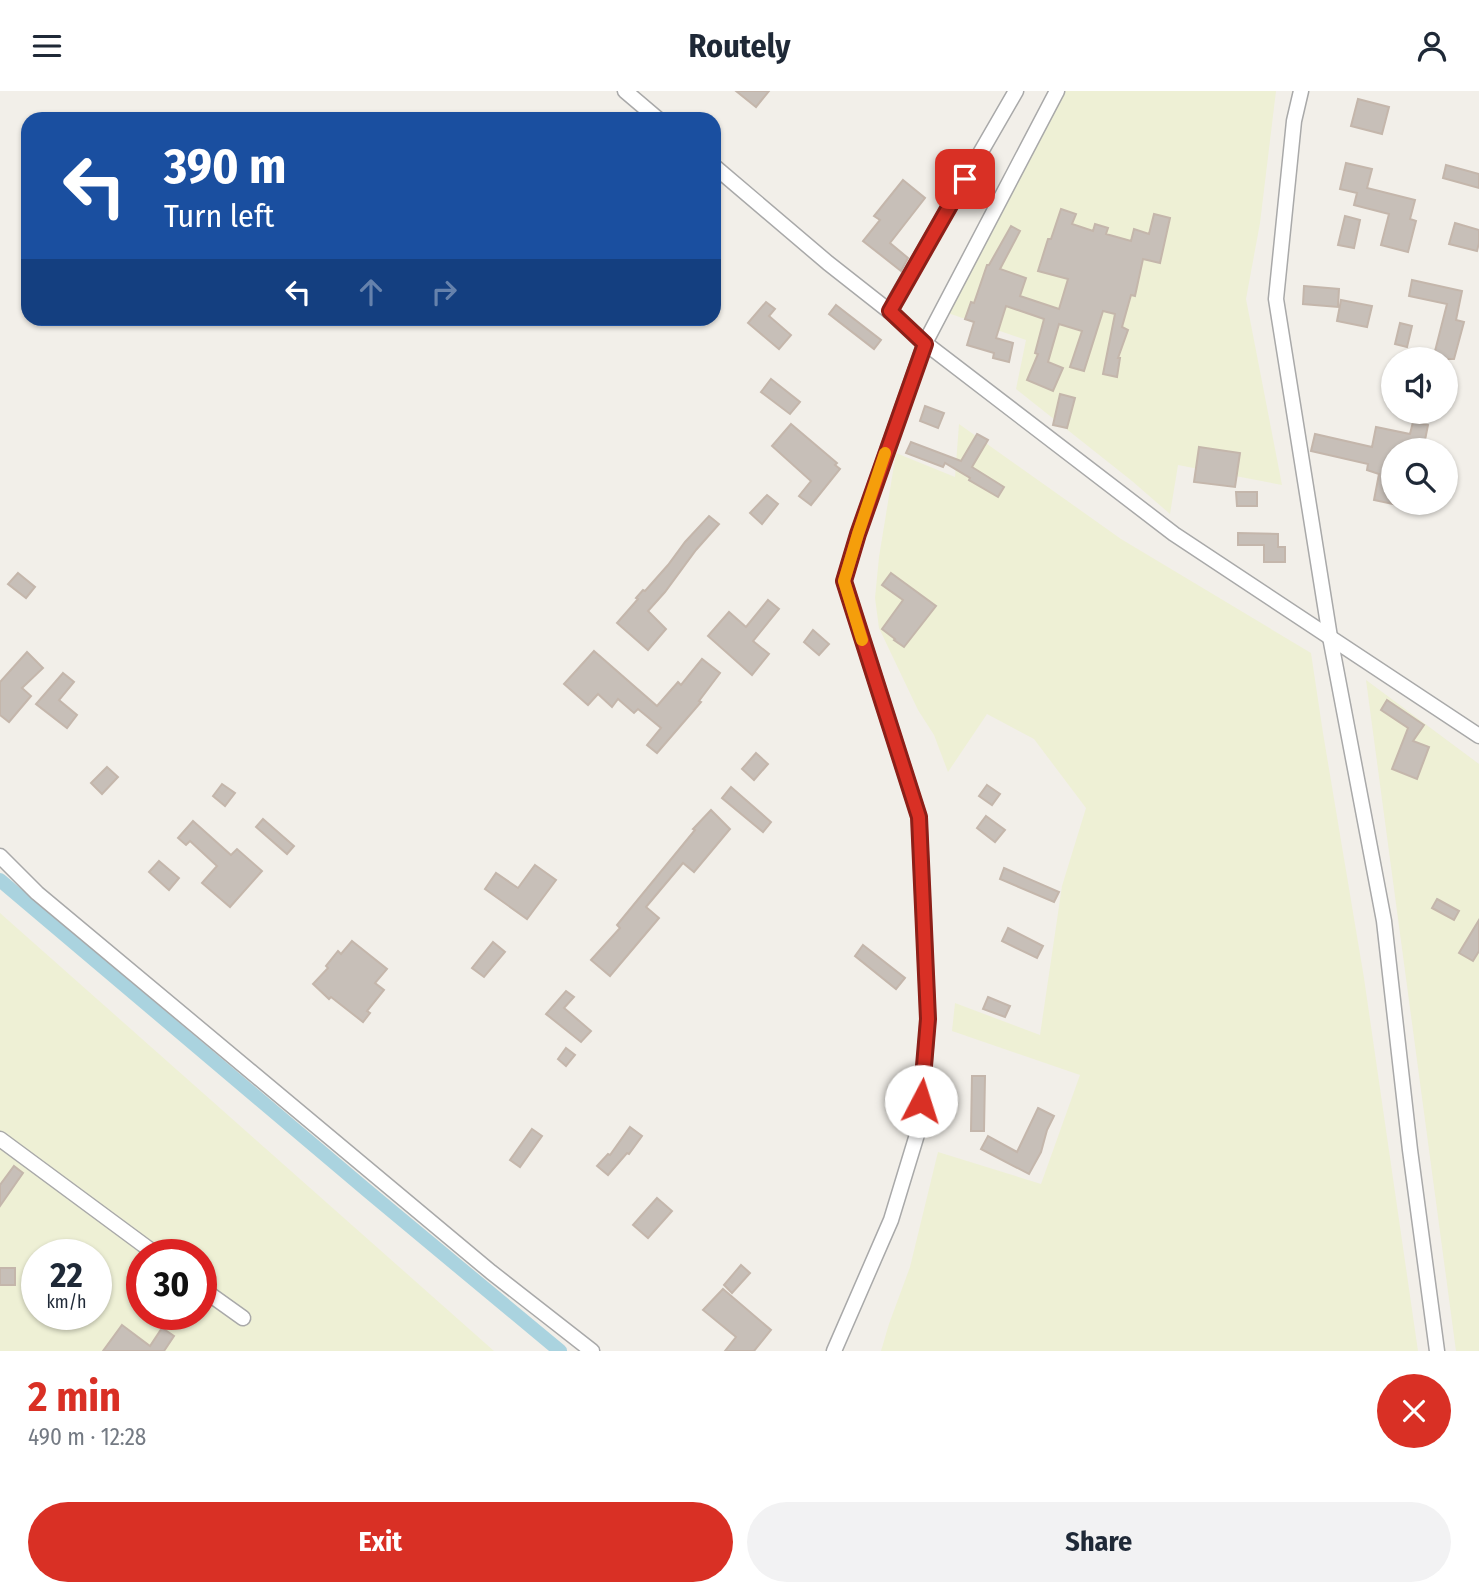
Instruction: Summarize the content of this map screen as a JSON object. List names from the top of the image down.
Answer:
{
  "page": {
    "header": "Routely",
    "turn": ["390 m", "Turn left"],
    "speed": "22 km/h",
    "limit": "30",
    "heading": ["2 min", "490 m · 12:28"],
    "buttons": ["Exit", "Share"]
  }
}
